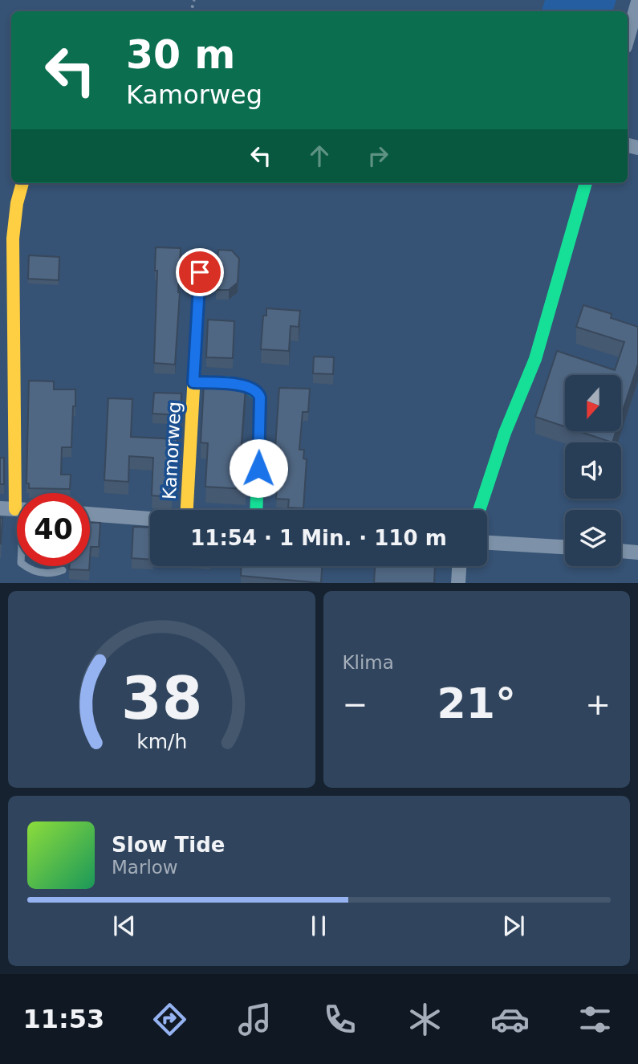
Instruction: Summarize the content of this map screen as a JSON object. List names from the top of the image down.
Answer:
{
  "streets": {
    "street": ["Kamorweg"]
  },
  "north": "bottom",
  "page": {
    "turn": ["30 m", "Kamorweg"],
    "limit": "40",
    "trip": "11:54 · 1 Min. · 110 m",
    "tile": "Klima",
    "heat": ["−", "21°", "+"],
    "song": ["Slow Tide", "Marlow"],
    "tabs": "11:53",
    "gauge": ["38", "km/h"]
  }
}
